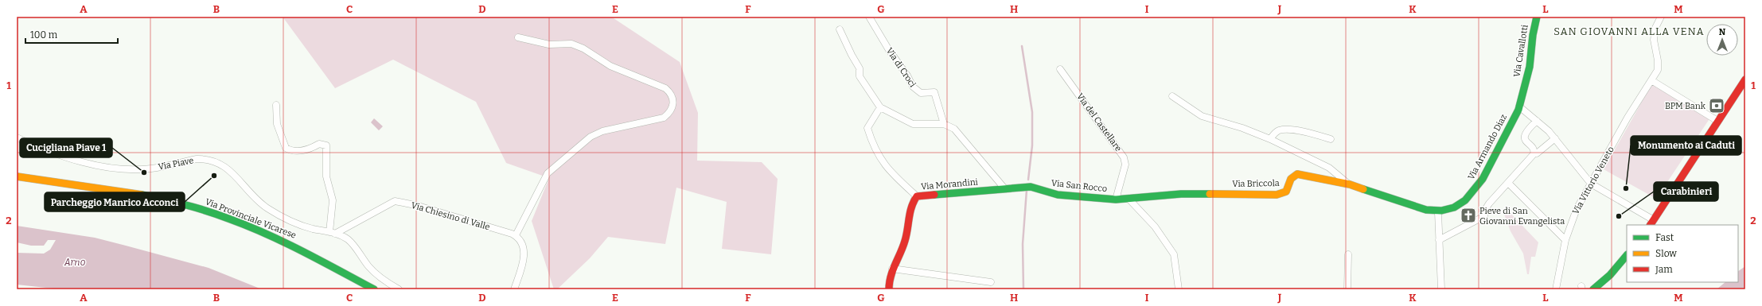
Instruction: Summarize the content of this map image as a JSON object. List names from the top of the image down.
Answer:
{
  "streets": {
    "street": [
      "Via Cavallotti",
      "Via di Croci",
      "Via del Castellare",
      "Via Armando Diaz",
      "Via Piave",
      "Via Vittorio Veneto",
      "Via Briccola",
      "Via Morandini",
      "Via San Rocco",
      "Via Chiesino di Valle",
      "Via Provinciale Vicarese"
    ]
  },
  "crossings": [
    ["Via Cavallotti", "Via Armando Diaz"],
    ["Via del Castellare", "Via Briccola"],
    ["Via del Castellare", "Via San Rocco"],
    ["Via Armando Diaz", "Via Briccola"],
    ["Via Piave", "Via Chiesino di Valle"],
    ["Via Briccola", "Via San Rocco"],
    ["Via Morandini", "Via San Rocco"]
  ],
  "districts": ["SAN GIOVANNI ALLA VENA"],
  "water": ["Arno"],
  "places": {
    "bank": ["BPM Bank"],
    "other": [
      "Cucigliana Piave 1",
      "Parcheggio Manrico Acconci",
      "Monumento ai Caduti",
      "Carabinieri"
    ],
    "church": ["Pieve di San Giovanni Evangelista"]
  },
  "legend": ["Fast", "Slow", "Jam"],
  "scale_bar": "100 m",
  "north": "top",
  "grid": {
    "columns": [
      "A",
      "B",
      "C",
      "D",
      "E",
      "F",
      "G",
      "H",
      "I",
      "J",
      "K",
      "L",
      "M"
    ],
    "rows": ["1", "2"]
  }
}
